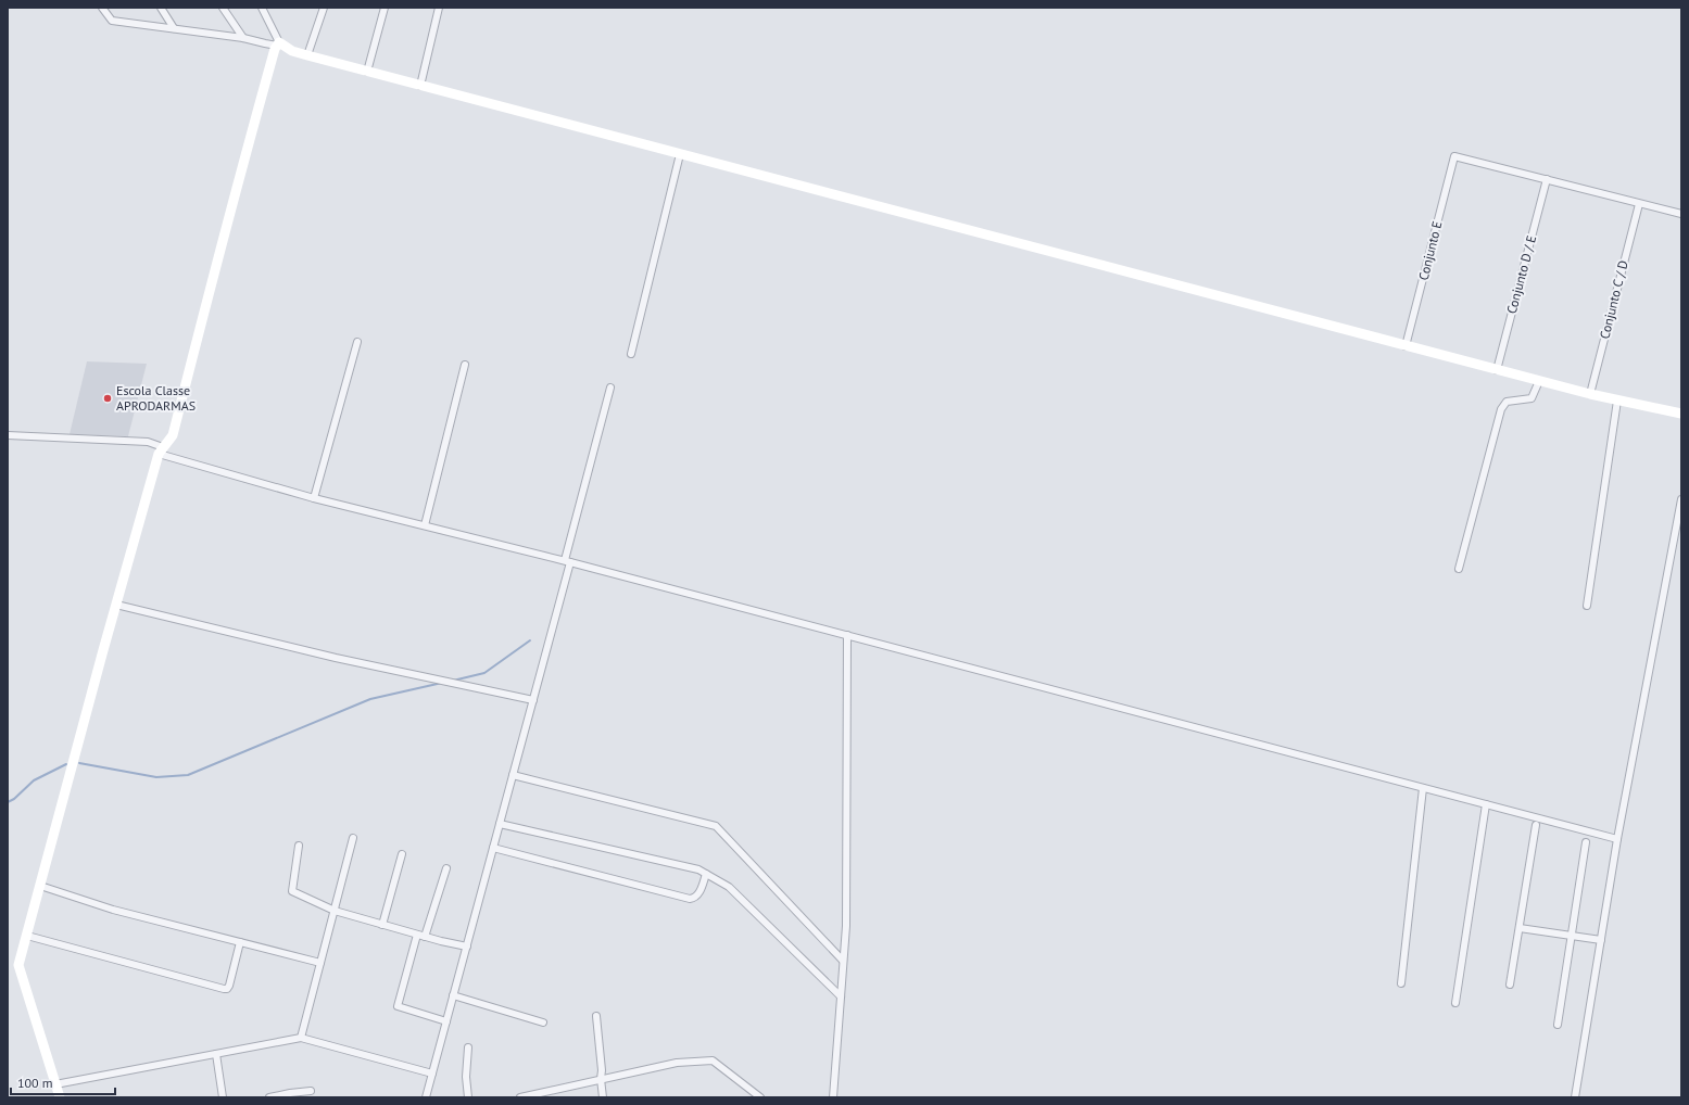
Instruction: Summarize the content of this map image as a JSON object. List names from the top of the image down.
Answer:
{
  "streets": {
    "street": ["Conjunto E", "Conjunto D / E", "Conjunto C / D"]
  },
  "crossings": [
    ["Conjunto E", "Conjunto D / E"]
  ],
  "places": ["Escola Classe APRODARMAS"],
  "scale_bar": "100 m"
}
